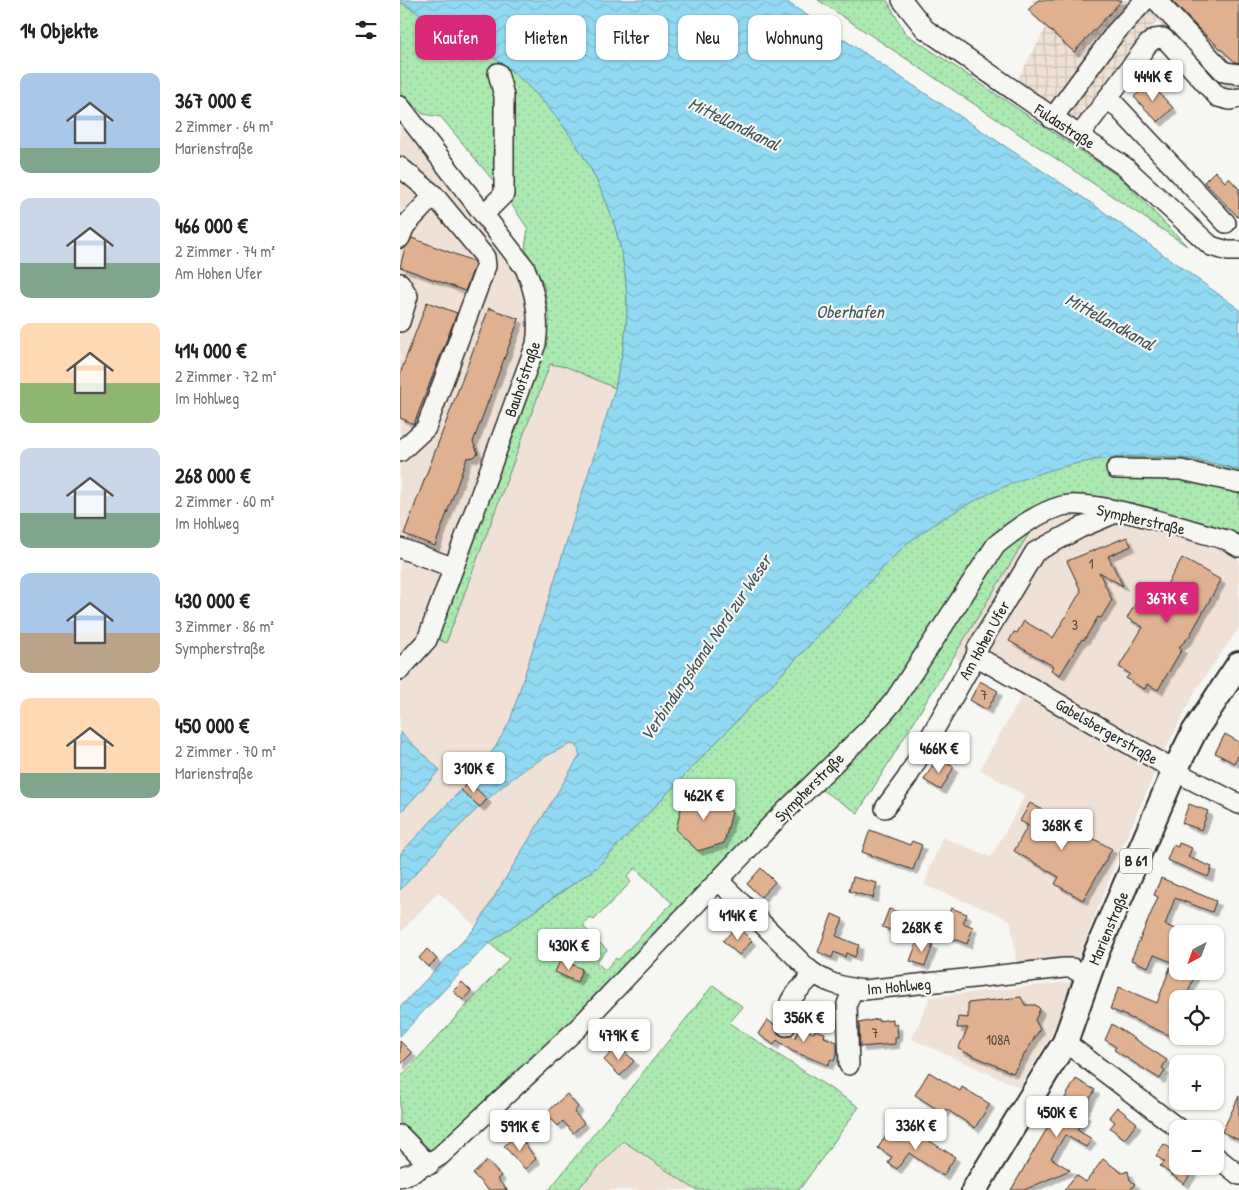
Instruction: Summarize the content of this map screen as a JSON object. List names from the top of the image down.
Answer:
{
  "streets": {
    "main road": ["B 61", "Marienstraße"],
    "street": [
      "Fuldastraße",
      "Bauhofstraße",
      "Sympherstraße",
      "Am Hohen Ufer",
      "Gabelsbergerstraße",
      "Im Hohlweg"
    ]
  },
  "crossings": [
    ["Sympherstraße", "Am Hohen Ufer"],
    ["Sympherstraße", "Im Hohlweg"],
    ["Am Hohen Ufer", "Gabelsbergerstraße"],
    ["Gabelsbergerstraße", "Marienstraße"],
    ["Marienstraße", "Im Hohlweg"]
  ],
  "water": ["Mittellandkanal", "Oberhafen", "Verbindungskanal Nord zur Weser"],
  "house_numbers": [
    "1",
    "3",
    "7",
    "7",
    "108A"
  ],
  "north": "bottom left",
  "page": {
    "heading": "14 Objekte",
    "chip": [
      "Kaufen",
      "Mieten",
      "Filter",
      "Neu",
      "Wohnung"
    ],
    "list": [
      {
        "name": "367 000 €",
        "note": "2 Zimmer · 64 m² · Marienstraße"
      },
      {
        "name": "466 000 €",
        "note": "2 Zimmer · 74 m² · Am Hohen Ufer"
      },
      {
        "name": "414 000 €",
        "note": "2 Zimmer · 72 m² · Im Hohlweg"
      },
      {
        "name": "268 000 €",
        "note": "2 Zimmer · 60 m² · Im Hohlweg"
      },
      {
        "name": "430 000 €",
        "note": "3 Zimmer · 86 m² · Sympherstraße"
      },
      {
        "name": "450 000 €",
        "note": "2 Zimmer · 70 m² · Marienstraße"
      }
    ],
    "price": [
      "444K €",
      "367K €",
      "466K €",
      "310K €",
      "462K €",
      "368K €",
      "414K €",
      "268K €",
      "430K €",
      "356K €",
      "479K €",
      "450K €",
      "336K €",
      "591K €"
    ],
    "map_buttons": ["+", "−"]
  }
}
